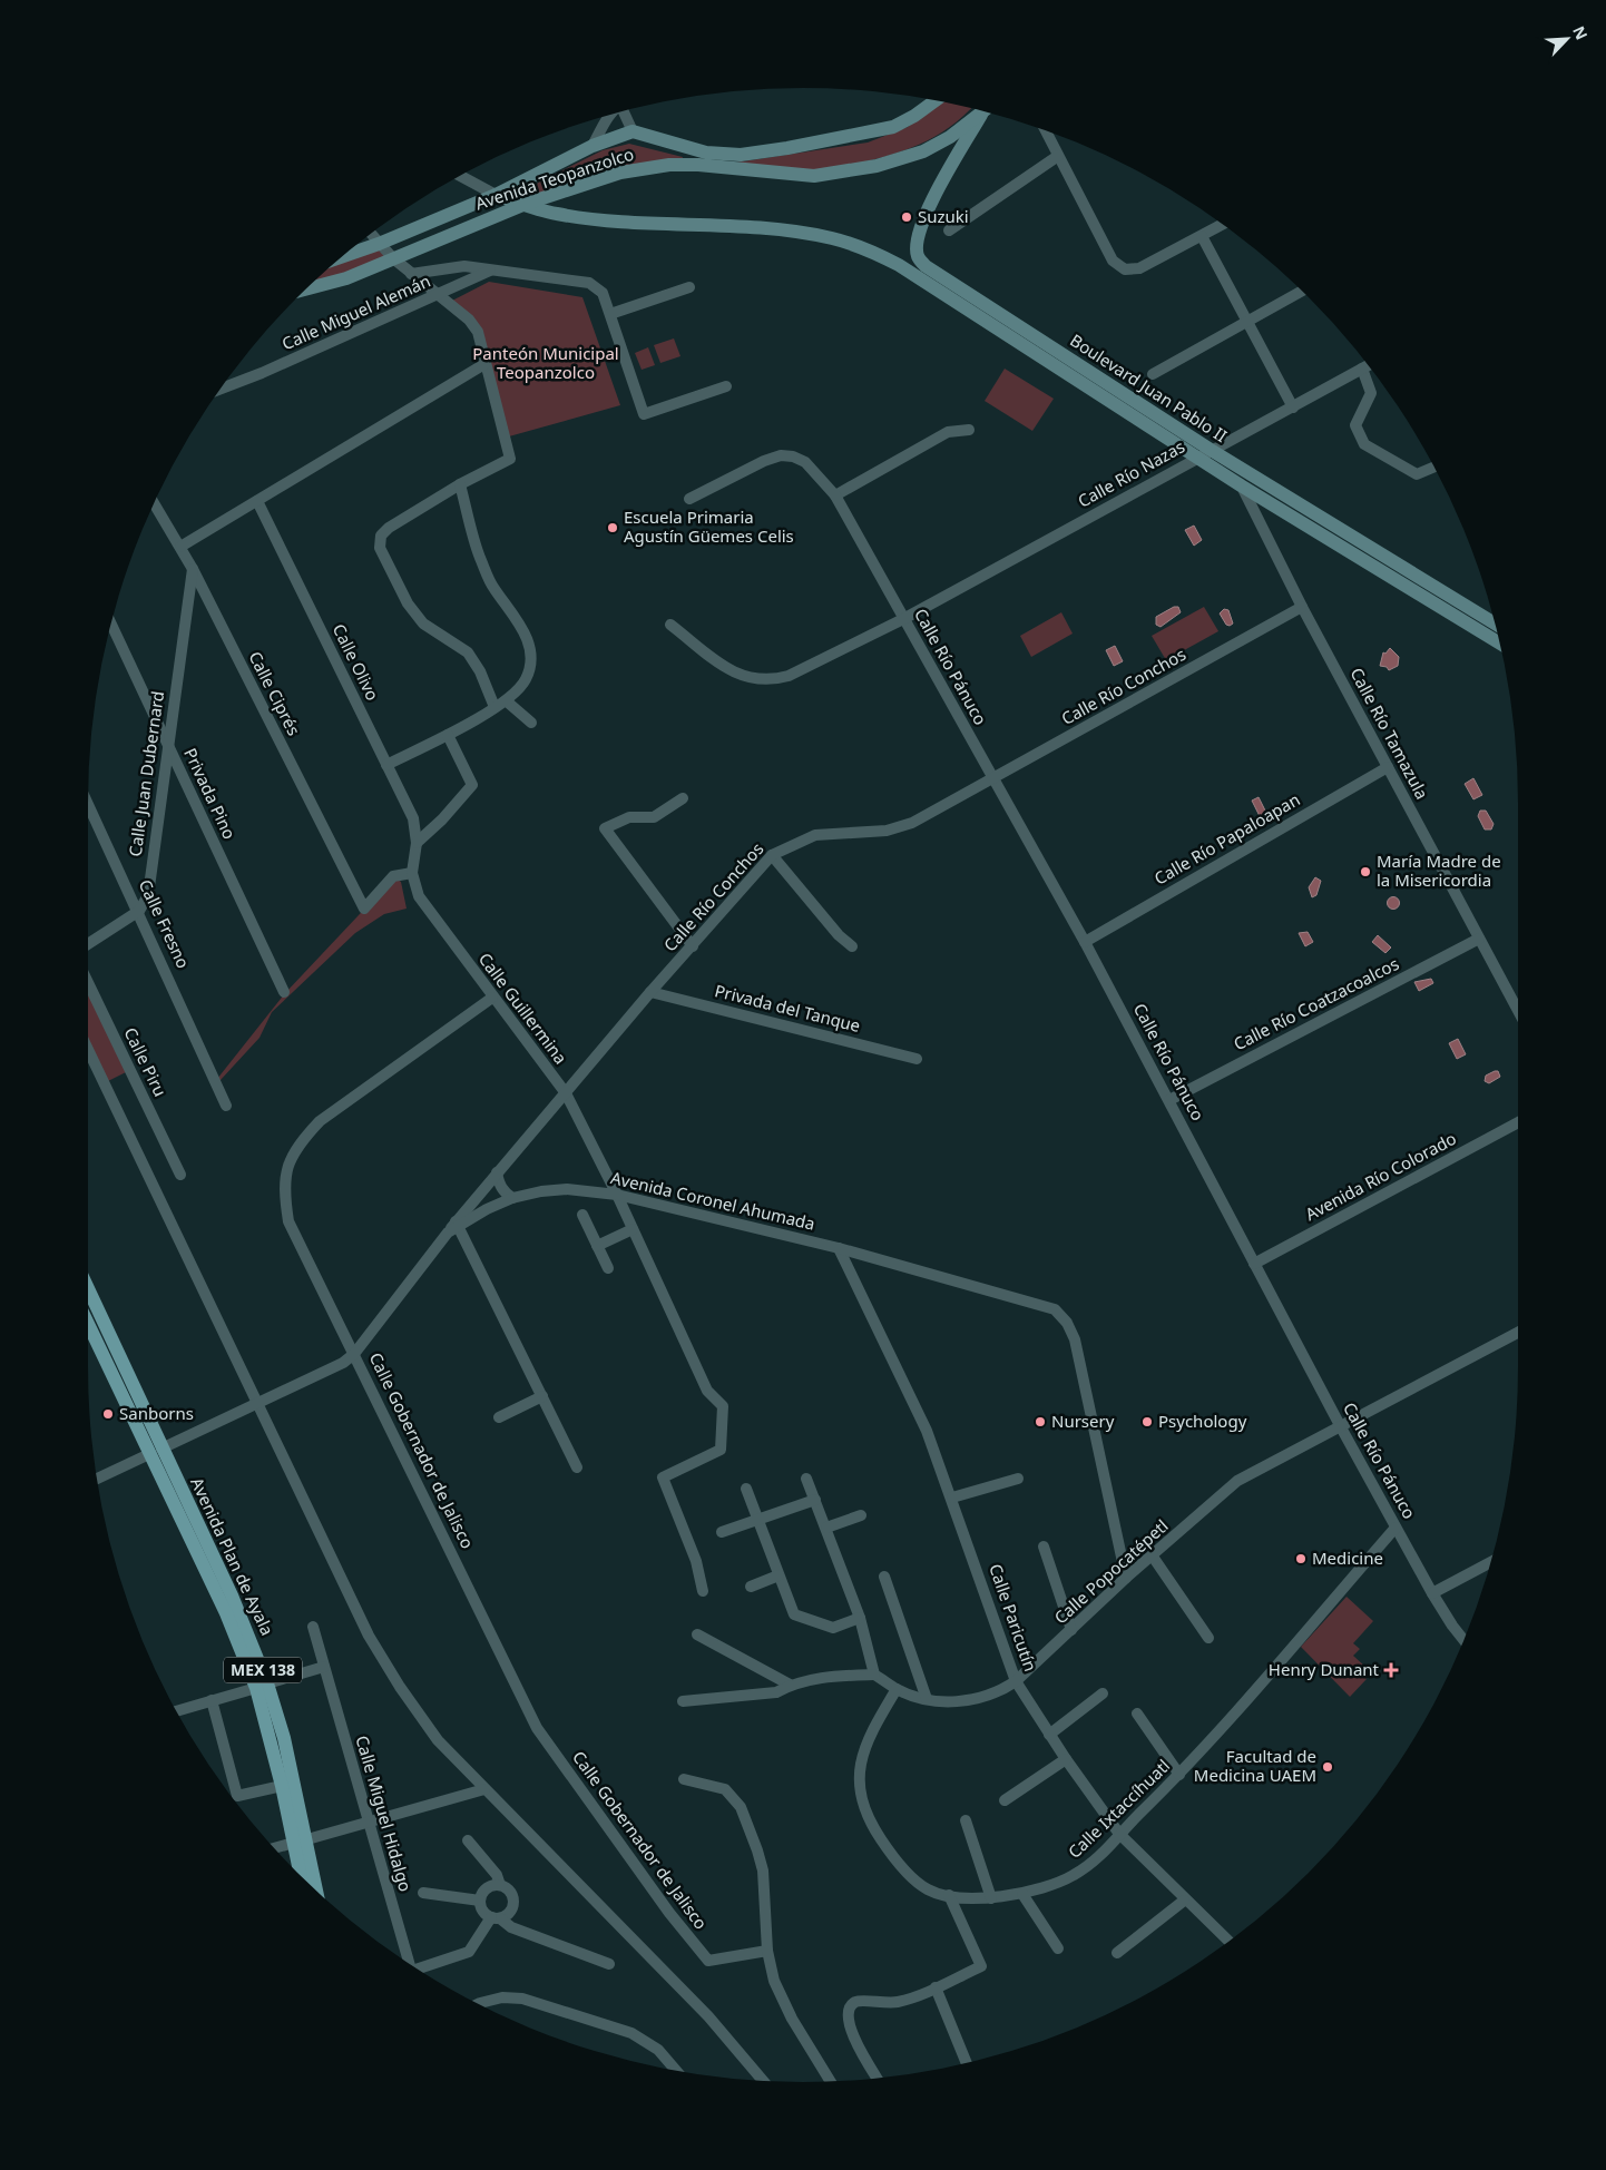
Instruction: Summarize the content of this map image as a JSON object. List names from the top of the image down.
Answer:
{
  "streets": {
    "main road": ["Avenida Plan de Ayala", "MEX 138"],
    "street": [
      "Avenida Teopanzolco",
      "Calle Miguel Alemán",
      "Boulevard Juan Pablo II",
      "Calle Río Nazas",
      "Calle Olivo",
      "Calle Río Pánuco",
      "Calle Río Conchos",
      "Calle Ciprés",
      "Calle Río Tamazula",
      "Calle Juan Dubernard",
      "Privada Pino",
      "Calle Río Papaloapan",
      "Calle Fresno",
      "Calle Río Coatzacoalcos",
      "Calle Guillermina",
      "Privada del Tanque",
      "Calle Piru",
      "Avenida Río Colorado",
      "Avenida Coronel Ahumada",
      "Calle Gobernador de Jalisco",
      "Calle Popocatépetl",
      "Calle Paricutín",
      "Calle Ixtaccíhuatl",
      "Calle Miguel Hidalgo"
    ]
  },
  "crossings": [
    ["Avenida Teopanzolco", "Boulevard Juan Pablo II"],
    ["Boulevard Juan Pablo II", "Calle Río Nazas"],
    ["Boulevard Juan Pablo II", "Calle Río Tamazula"],
    ["Calle Río Nazas", "Calle Río Pánuco"],
    ["Calle Olivo", "Calle Guillermina"],
    ["Calle Río Pánuco", "Calle Río Conchos"],
    ["Calle Río Pánuco", "Calle Río Papaloapan"],
    ["Calle Río Pánuco", "Calle Río Coatzacoalcos"],
    ["Calle Río Pánuco", "Avenida Río Colorado"],
    ["Calle Río Pánuco", "Calle Popocatépetl"],
    ["Calle Río Pánuco", "Calle Ixtaccíhuatl"],
    ["Calle Río Conchos", "Calle Río Tamazula"],
    ["Calle Río Conchos", "Calle Guillermina"],
    ["Calle Río Conchos", "Privada del Tanque"],
    ["Calle Río Conchos", "Avenida Coronel Ahumada"],
    ["Calle Ciprés", "Calle Juan Dubernard"],
    ["Calle Ciprés", "Calle Guillermina"],
    ["Calle Río Tamazula", "Calle Río Papaloapan"],
    ["Calle Río Tamazula", "Calle Río Coatzacoalcos"],
    ["Calle Juan Dubernard", "Privada Pino"],
    ["Calle Juan Dubernard", "Calle Fresno"],
    ["Calle Guillermina", "Avenida Coronel Ahumada"],
    ["Calle Guillermina", "Calle Gobernador de Jalisco"],
    ["Avenida Coronel Ahumada", "Calle Gobernador de Jalisco"],
    ["Avenida Coronel Ahumada", "Avenida Plan de Ayala"],
    ["Avenida Coronel Ahumada", "Calle Popocatépetl"],
    ["Avenida Coronel Ahumada", "Calle Paricutín"],
    ["Calle Popocatépetl", "Calle Paricutín"],
    ["Calle Popocatépetl", "Calle Ixtaccíhuatl"],
    ["Calle Paricutín", "Calle Ixtaccíhuatl"]
  ],
  "parks": ["Panteón Municipal Teopanzolco"],
  "places": {
    "other": [
      "Suzuki",
      "Escuela Primaria Agustín Güemes Celis",
      "María Madre de la Misericordia",
      "Sanborns",
      "Nursery",
      "Psychology",
      "Medicine",
      "Facultad de Medicina UAEM"
    ],
    "health": ["Henry Dunant"]
  },
  "north": "top right"
}
